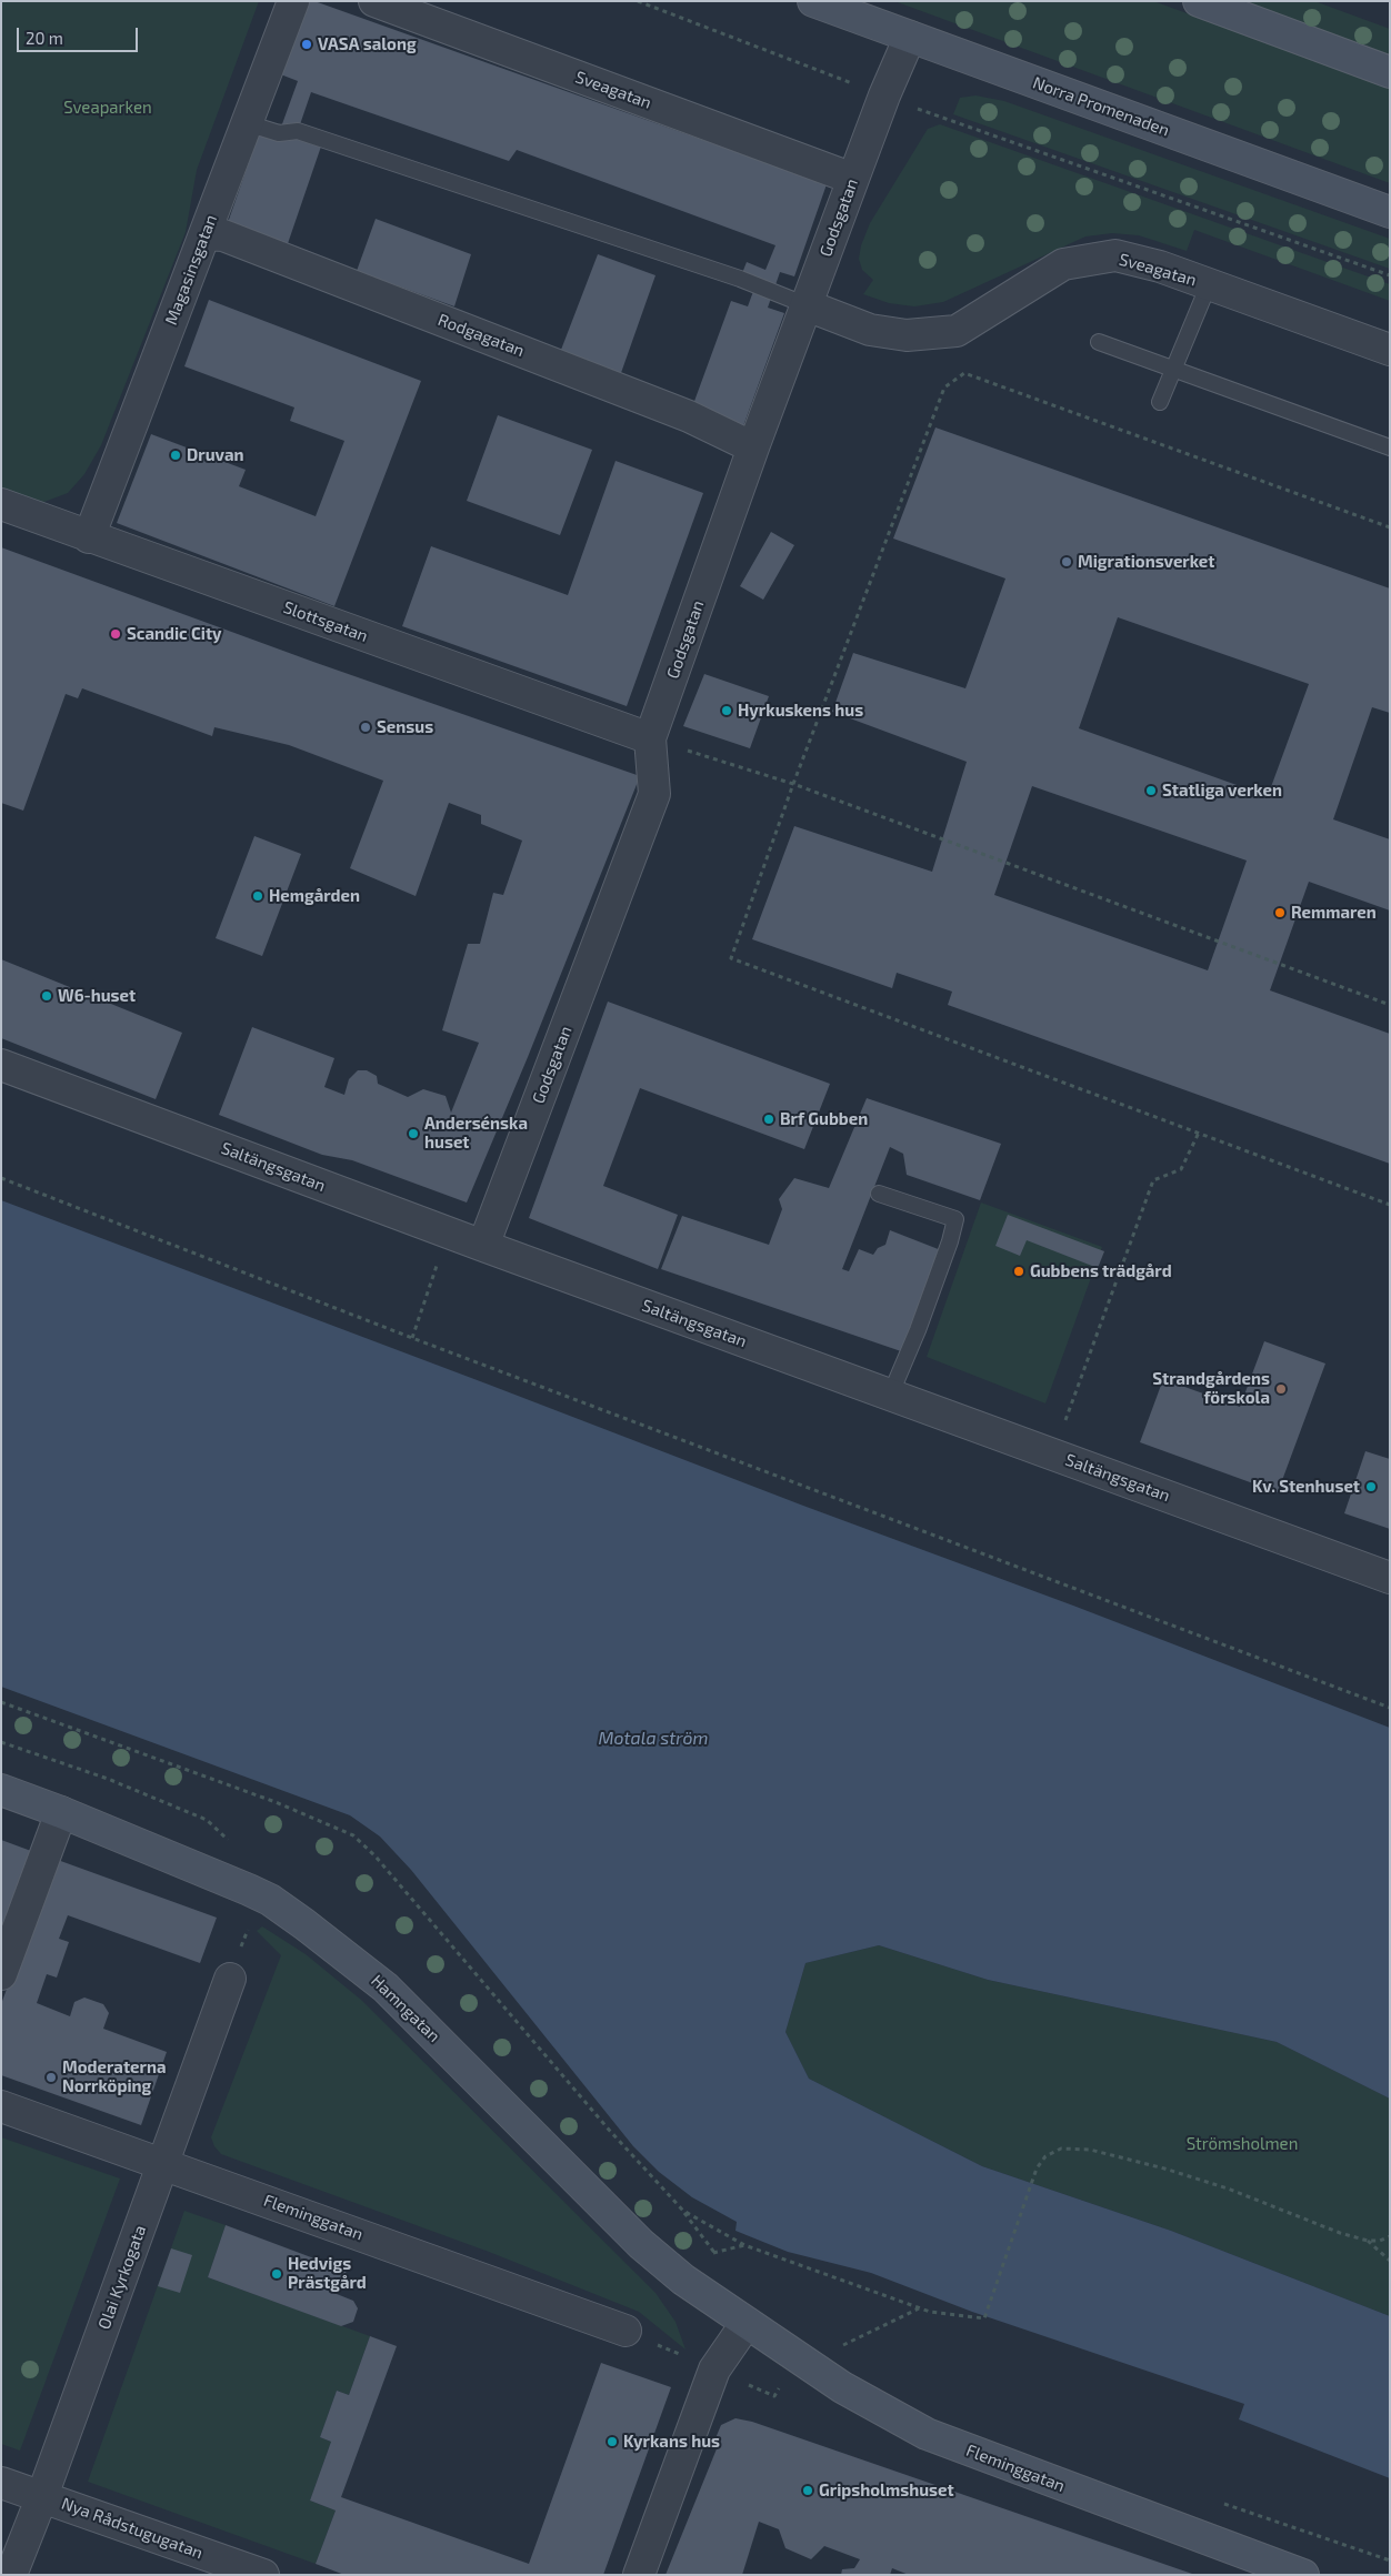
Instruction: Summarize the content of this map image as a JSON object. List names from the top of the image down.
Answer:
{
  "streets": {
    "street": [
      "Sveagatan",
      "Norra Promenaden",
      "Godsgatan",
      "Magasinsgatan",
      "Rodgagatan",
      "Slottsgatan",
      "Saltängsgatan",
      "Hamngatan",
      "Fleminggatan",
      "Olai Kyrkogata",
      "Nya Rådstugugatan"
    ]
  },
  "crossings": [
    ["Sveagatan", "Godsgatan"],
    ["Norra Promenaden", "Godsgatan"],
    ["Godsgatan", "Rodgagatan"],
    ["Godsgatan", "Slottsgatan"],
    ["Godsgatan", "Saltängsgatan"],
    ["Magasinsgatan", "Rodgagatan"],
    ["Magasinsgatan", "Slottsgatan"],
    ["Hamngatan", "Fleminggatan"],
    ["Fleminggatan", "Olai Kyrkogata"],
    ["Olai Kyrkogata", "Nya Rådstugugatan"]
  ],
  "water": ["Motala ström"],
  "parks": ["Sveaparken", "Strömsholmen"],
  "places": [
    "VASA salong",
    "Druvan",
    "Migrationsverket",
    "Scandic City",
    "Hyrkuskens hus",
    "Sensus",
    "Statliga verken",
    "Hemgården",
    "Remmaren",
    "W6-huset",
    "Brf Gubben",
    "Andersénska huset",
    "Gubbens trädgård",
    "Strandgårdens förskola",
    "Kv. Stenhuset",
    "Moderaterna Norrköping",
    "Hedvigs Prästgård",
    "Kyrkans hus",
    "Gripsholmshuset"
  ],
  "scale_bar": "20 m"
}
